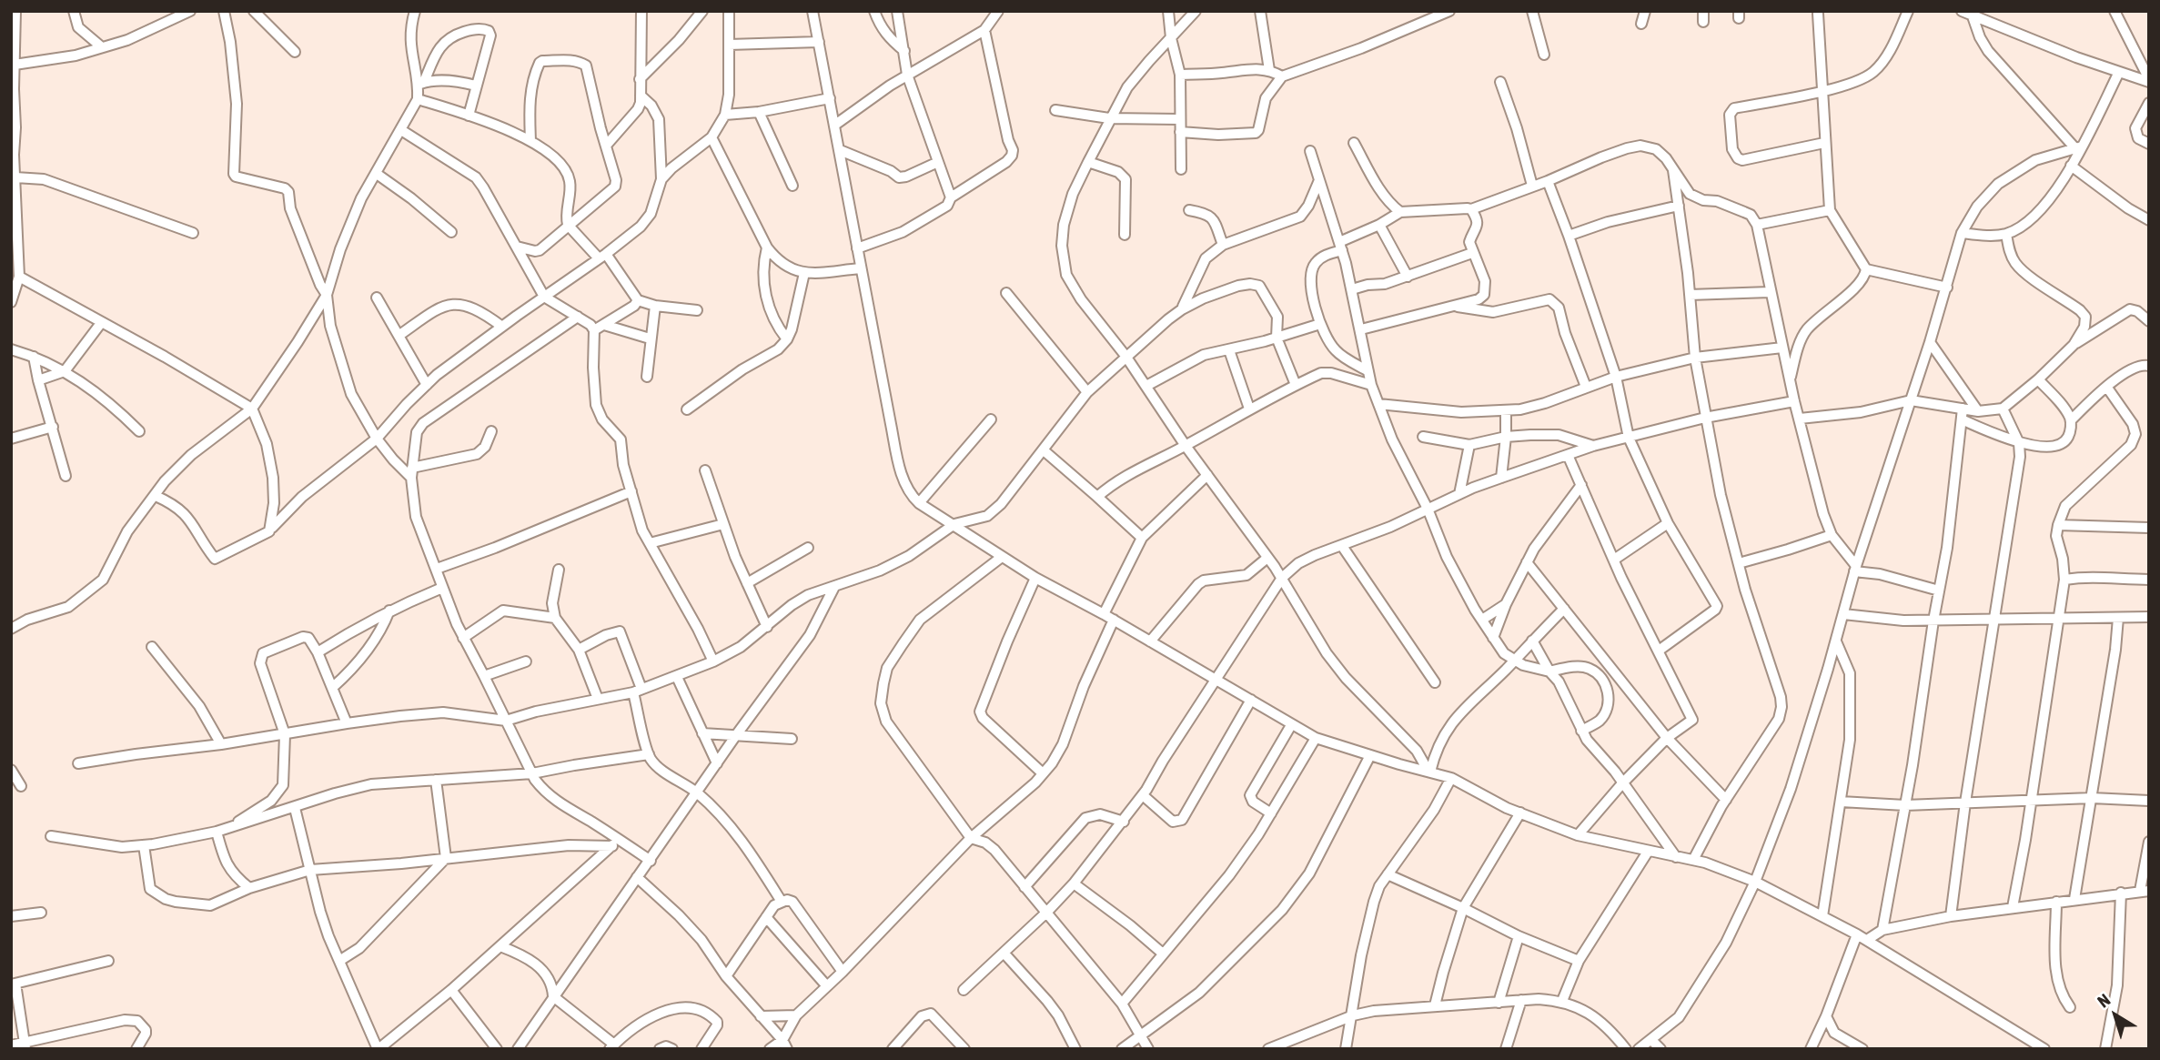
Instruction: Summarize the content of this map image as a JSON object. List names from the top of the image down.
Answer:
{
  "north": "top left"
}
